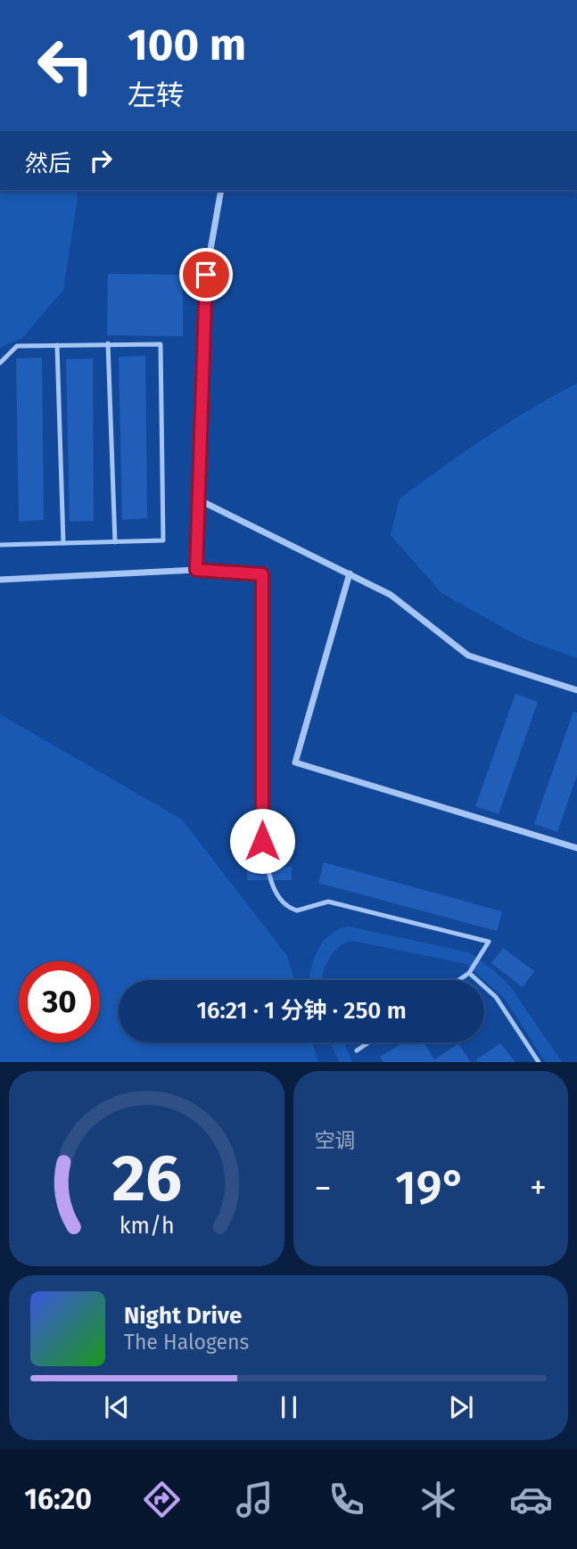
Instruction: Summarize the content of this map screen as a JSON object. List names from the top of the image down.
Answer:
{
  "page": {
    "turn": ["100 m", "左转"],
    "then": "然后",
    "limit": "30",
    "trip": "16:21 · 1 分钟 · 250 m",
    "tile": "空调",
    "heat": ["−", "19°", "+"],
    "song": ["Night Drive", "The Halogens"],
    "tabs": "16:20",
    "gauge": ["26", "km/h"]
  }
}
